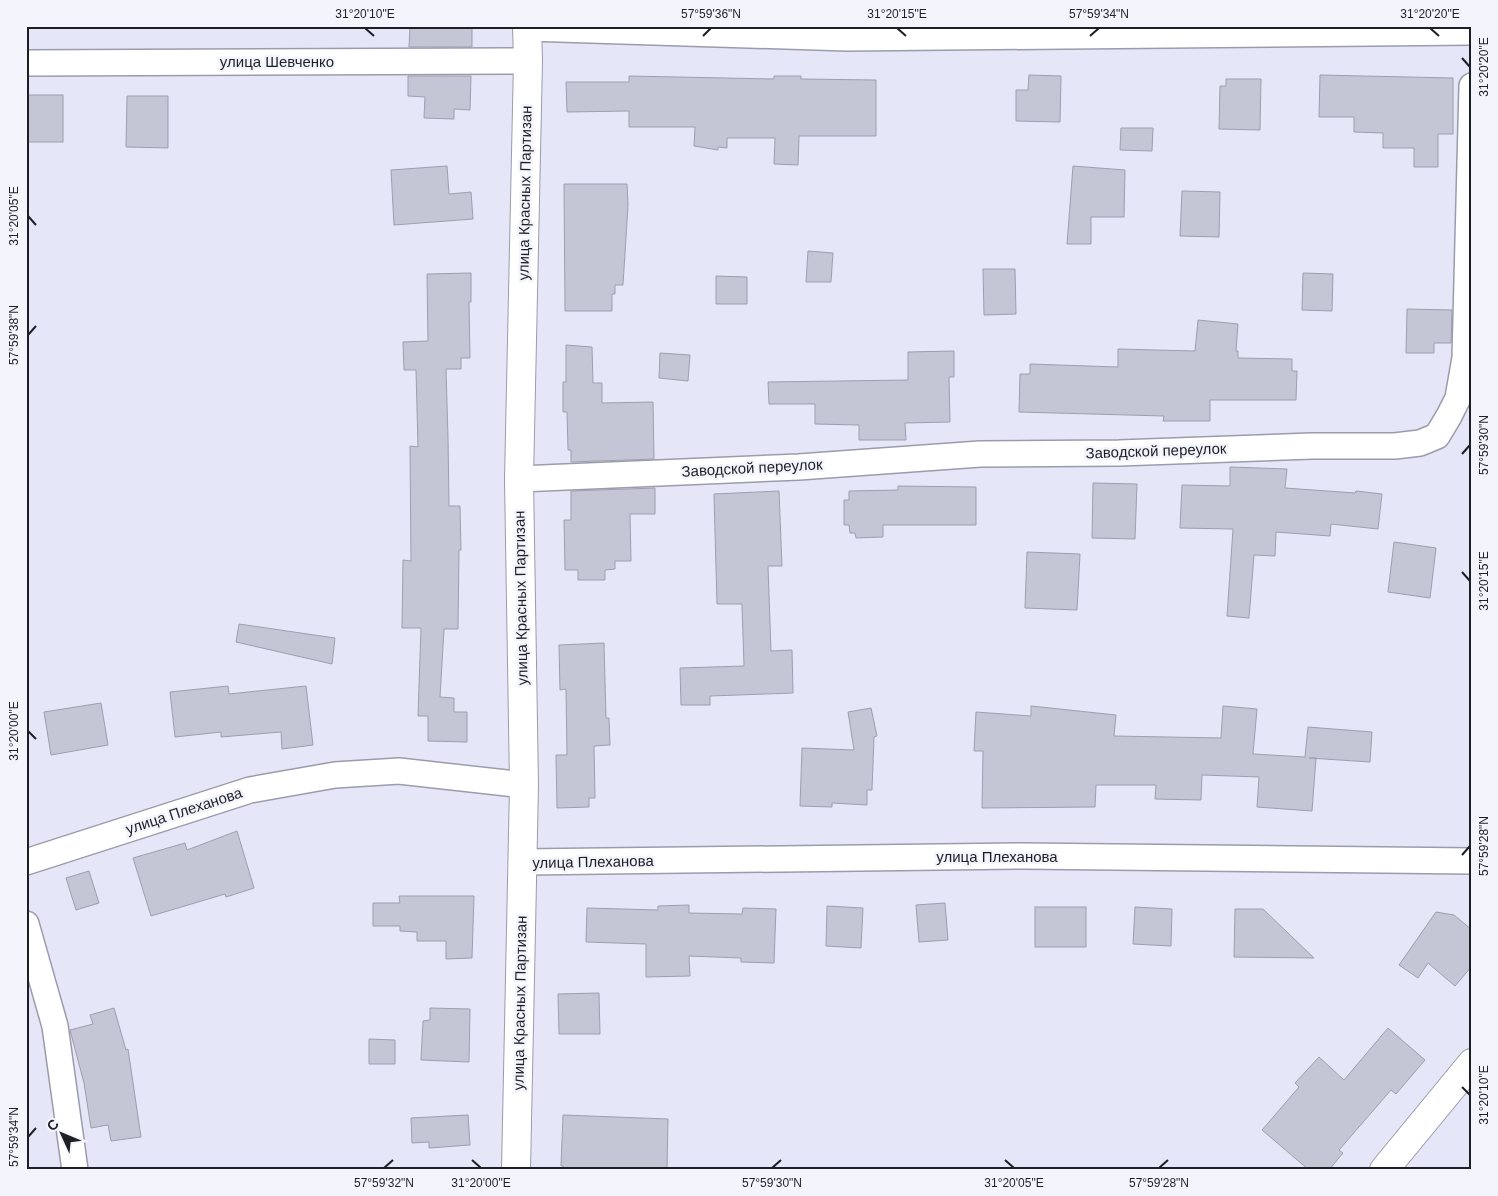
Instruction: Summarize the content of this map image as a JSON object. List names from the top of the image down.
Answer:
{
  "streets": {
    "street": [
      "улица Шевченко",
      "улица Красных Партизан",
      "Заводской переулок",
      "улица Плеханова"
    ]
  },
  "crossings": [
    ["улица Шевченко", "улица Красных Партизан"],
    ["улица Красных Партизан", "Заводской переулок"],
    ["улица Красных Партизан", "улица Плеханова"]
  ],
  "north": "top left",
  "coordinates": [
    "31°20'10\"E",
    "57°59'36\"N",
    "31°20'15\"E",
    "57°59'34\"N",
    "31°20'20\"E",
    "31°20'05\"E",
    "57°59'38\"N",
    "57°59'30\"N",
    "31°20'00\"E",
    "57°59'28\"N",
    "57°59'32\"N"
  ]
}
